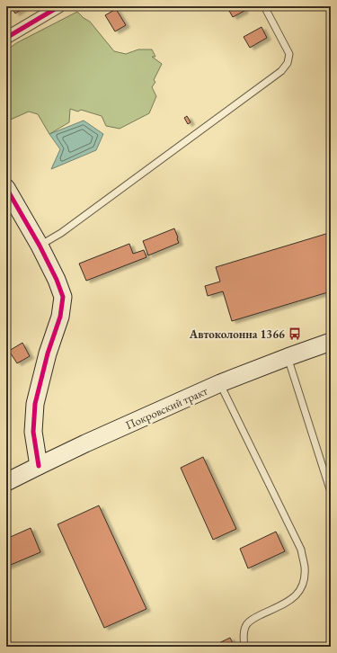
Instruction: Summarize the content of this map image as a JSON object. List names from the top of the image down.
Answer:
{
  "streets": {
    "main road": ["Покровский тракт"]
  },
  "places": {
    "bus stop": ["Автоколонна 1366"]
  }
}
